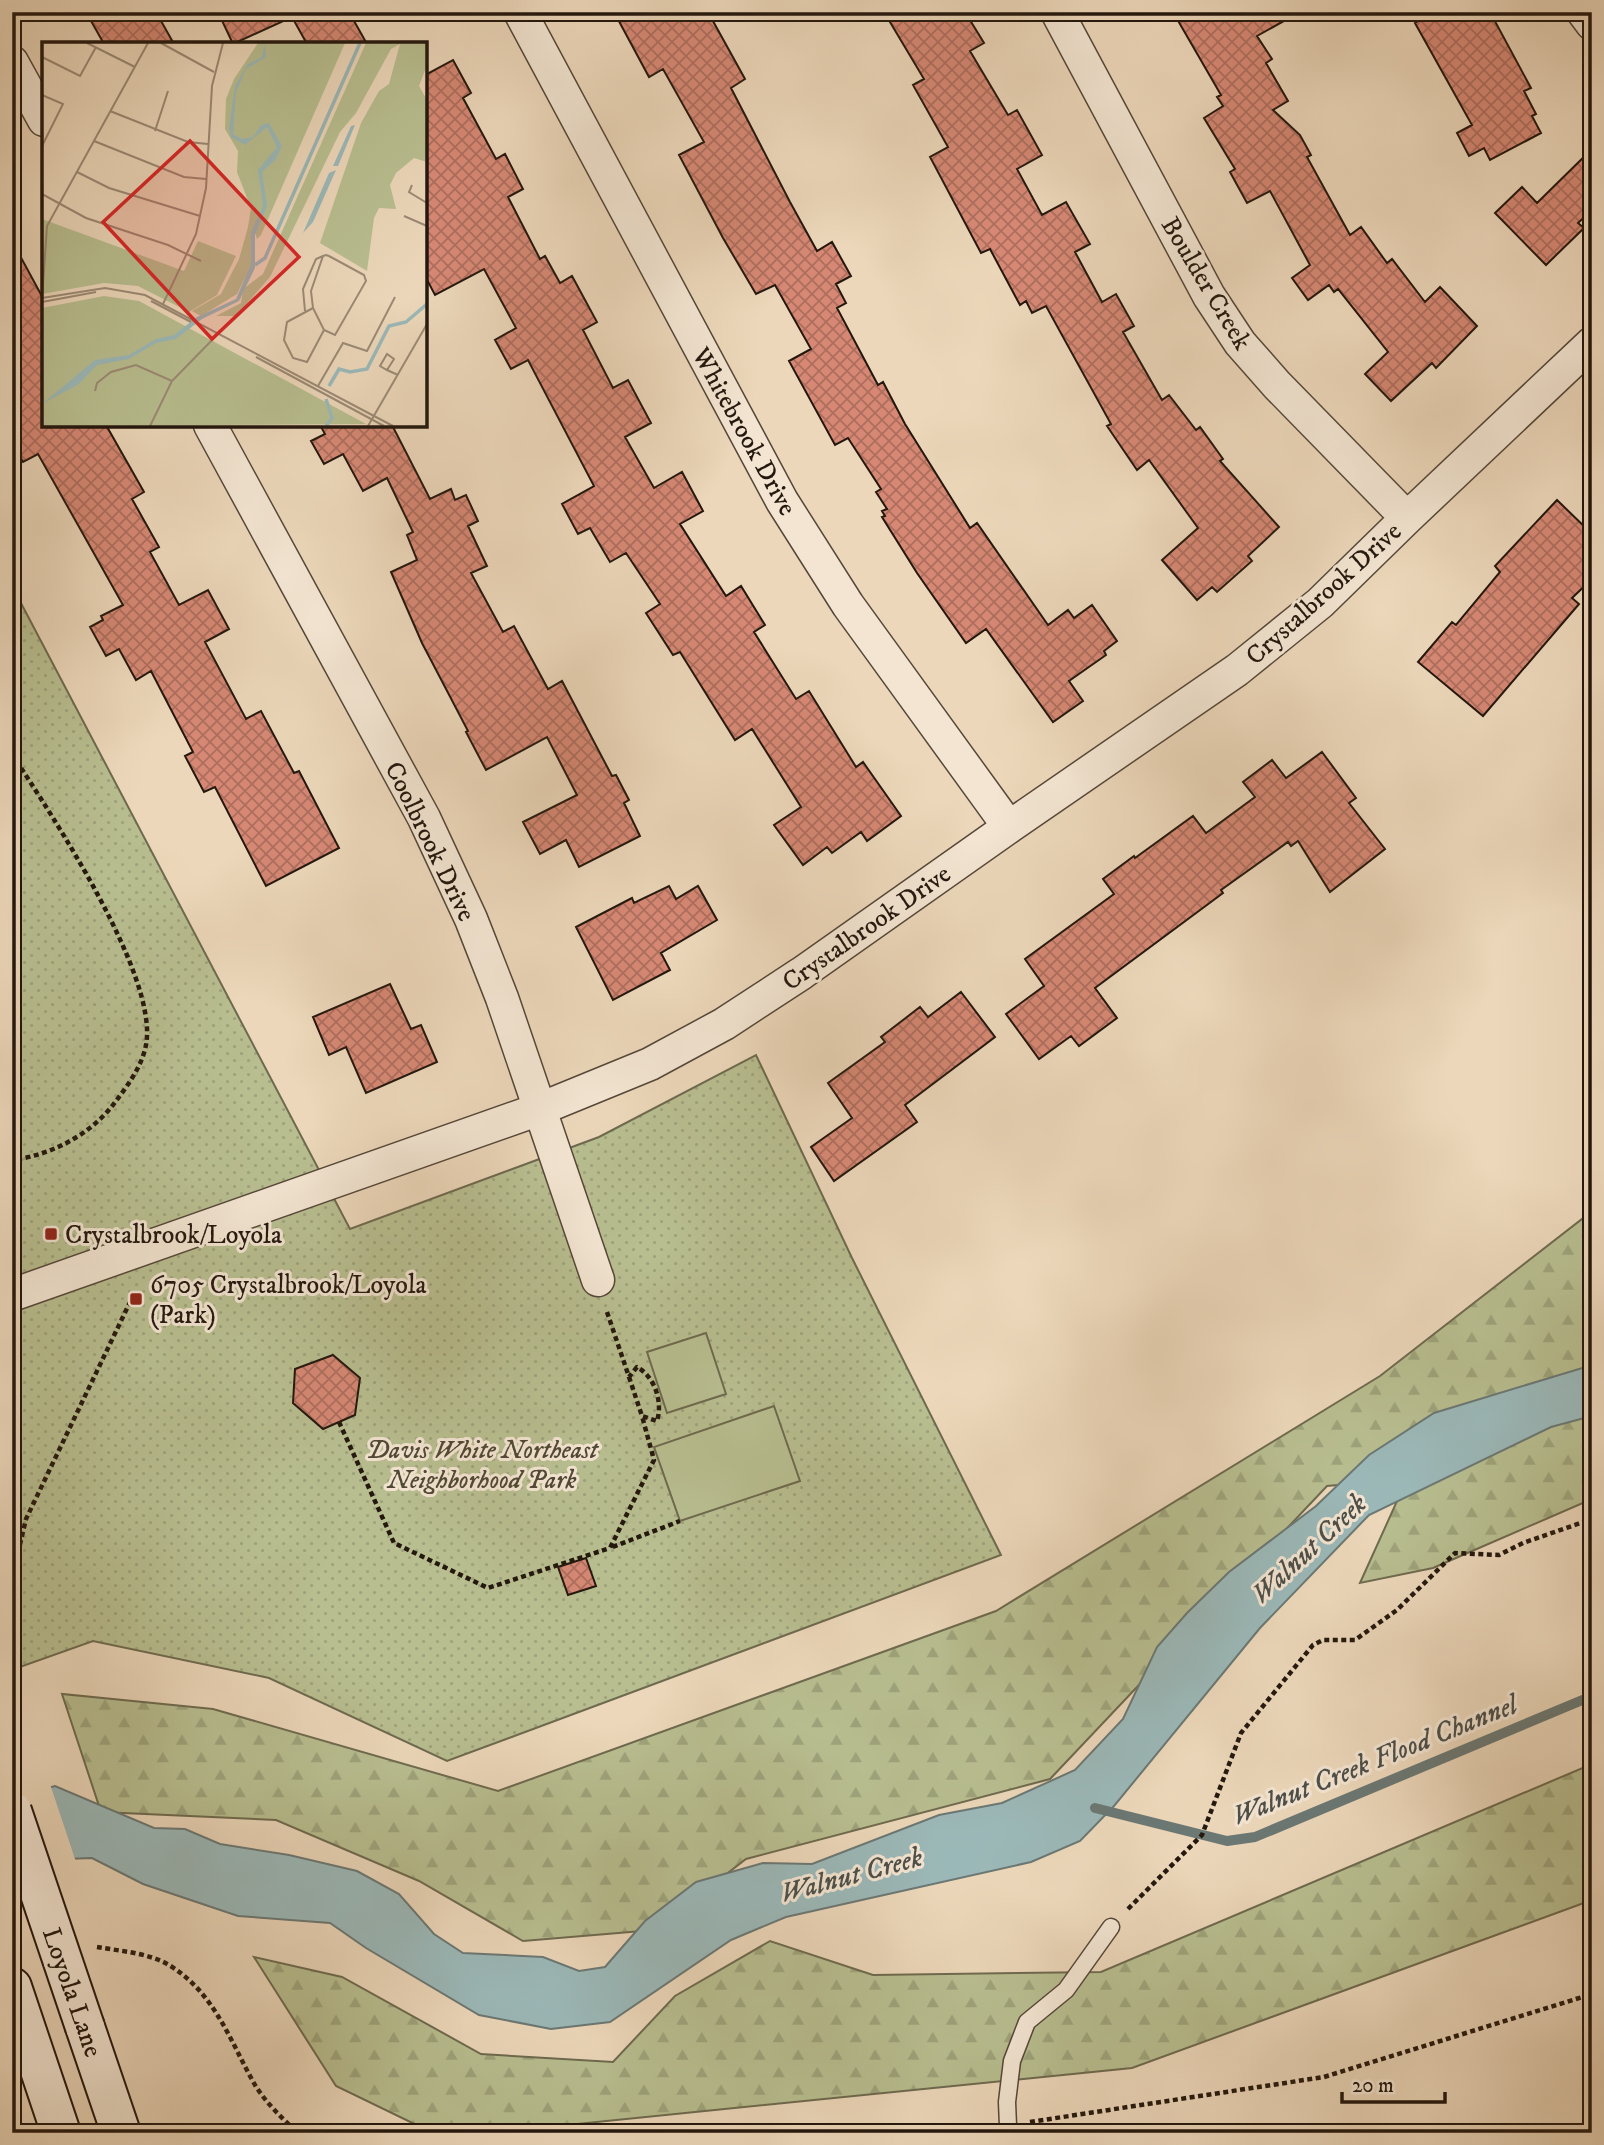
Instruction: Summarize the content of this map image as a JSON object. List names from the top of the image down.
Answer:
{
  "streets": {
    "main road": ["Loyola Lane"],
    "street": [
      "Boulder Creek",
      "Whitebrook Drive",
      "Crystalbrook Drive",
      "Coolbrook Drive"
    ]
  },
  "crossings": [
    ["Boulder Creek", "Crystalbrook Drive"],
    ["Whitebrook Drive", "Crystalbrook Drive"],
    ["Crystalbrook Drive", "Coolbrook Drive"]
  ],
  "water": ["Walnut Creek", "Walnut Creek Flood Channel"],
  "parks": ["Davis White Northeast Neighborhood Park"],
  "places": {
    "transit": ["Crystalbrook/Loyola", "6705 Crystalbrook/Loyola (Park)"]
  },
  "scale_bar": "20 m"
}
